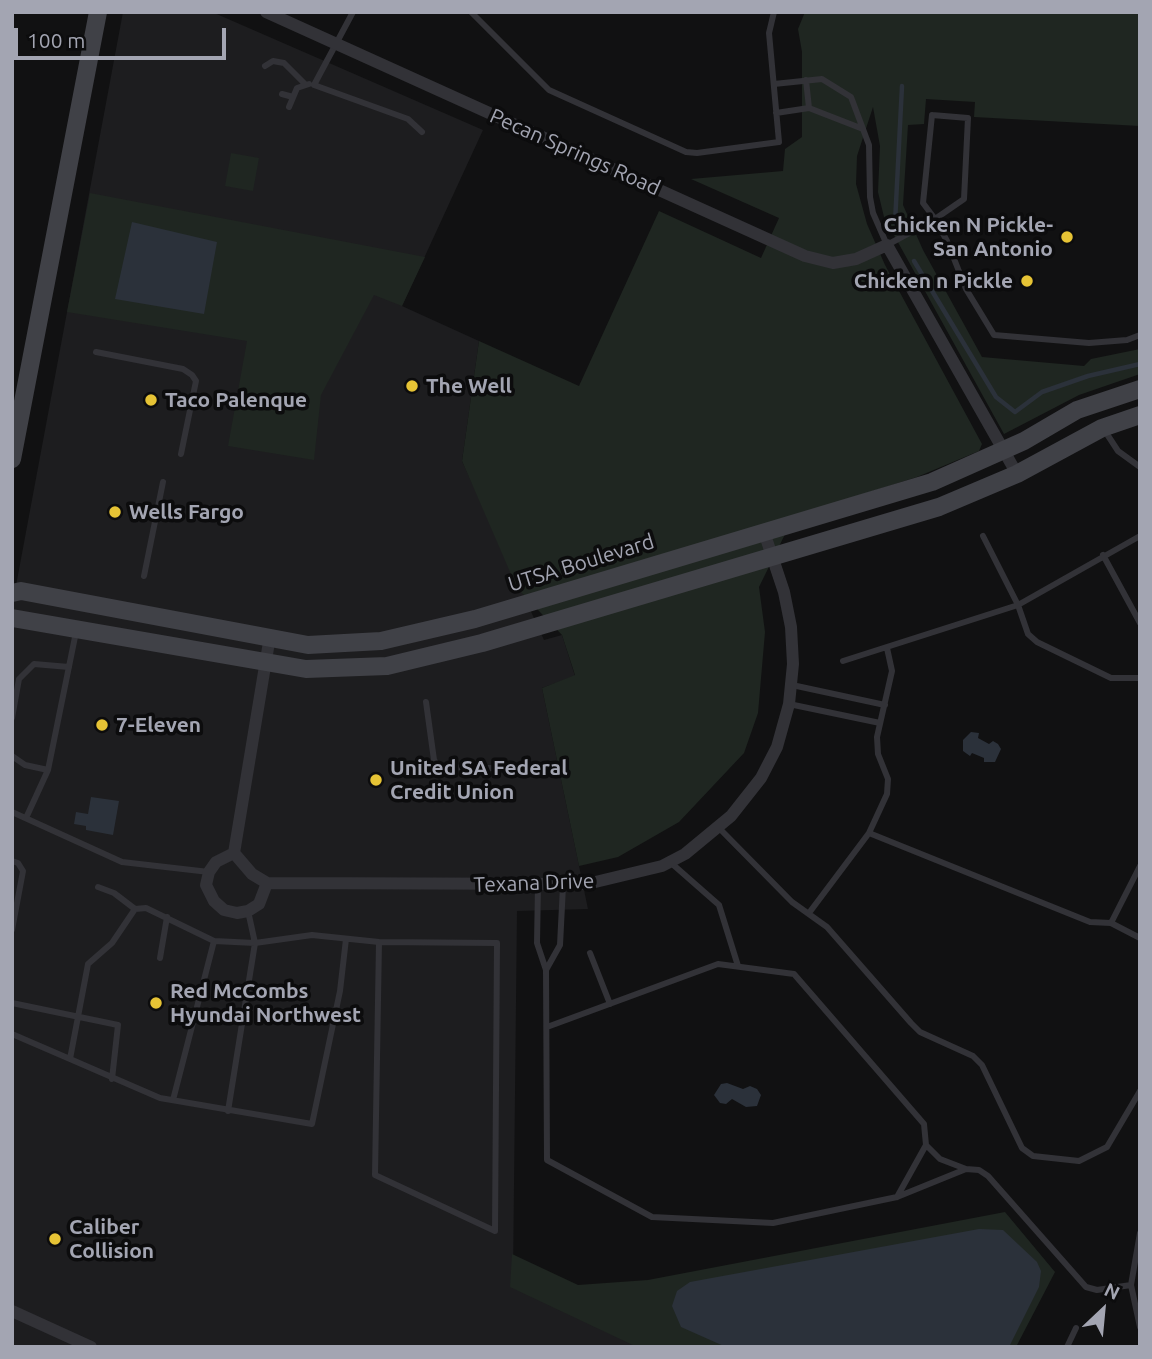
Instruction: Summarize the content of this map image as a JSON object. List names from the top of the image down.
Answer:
{
  "streets": {
    "main road": ["UTSA Boulevard"],
    "street": ["Pecan Springs Road", "Texana Drive"]
  },
  "crossings": [
    ["UTSA Boulevard", "Texana Drive"]
  ],
  "places": [
    "Chicken N Pickle- San Antonio",
    "Chicken n Pickle",
    "The Well",
    "Taco Palenque",
    "Wells Fargo",
    "7-Eleven",
    "United SA Federal Credit Union",
    "Red McCombs Hyundai Northwest",
    "Caliber Collision"
  ],
  "scale_bar": "100 m",
  "north": "top right"
}
